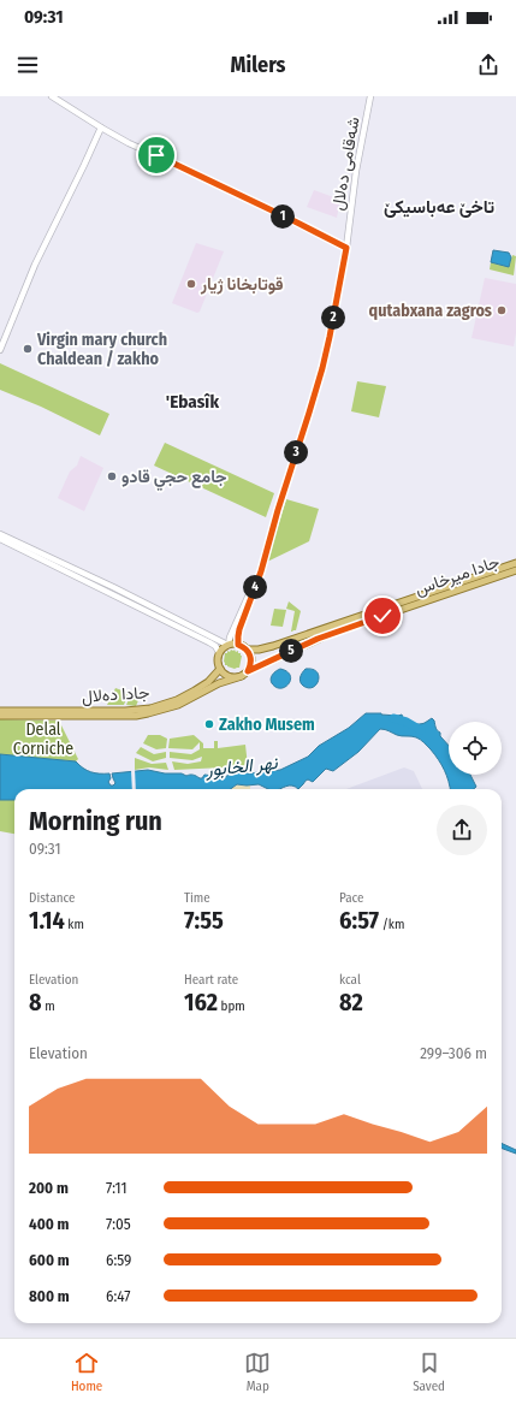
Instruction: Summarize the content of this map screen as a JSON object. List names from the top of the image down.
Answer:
{
  "streets": {
    "main road": ["شەقامی دەلال", "جادا ميرخاس", "جادا دەلال"]
  },
  "crossings": [
    ["جادا ميرخاس", "جادا دەلال"]
  ],
  "districts": ["تاخێ عه‌باسيكێ", "'Ebasîk"],
  "water": ["نهر الخابور"],
  "parks": ["Delal Corniche"],
  "places": [
    "قوتابخانا ژيار",
    "qutabxana zagros",
    "Virgin mary church Chaldean / zakho",
    "جامع حجي قادو",
    "Zakho Musem"
  ],
  "page": {
    "status": "09:31",
    "header": "Milers",
    "pins": [
      "1",
      "2",
      "3",
      "4",
      "5"
    ],
    "heading": ["Morning run", "09:31"],
    "stats": [
      ["Distance", "1.14 km"],
      ["Time", "7:55"],
      ["Pace", "6:57 /km"],
      ["Elevation", "8 m"],
      ["Heart rate", "162 bpm"],
      ["kcal", "82"]
    ],
    "chart": ["Elevation", "299–306 m"],
    "list": [
      {
        "name": "200 m",
        "note": "7:11"
      },
      {
        "name": "400 m",
        "note": "7:05"
      },
      {
        "name": "600 m",
        "note": "6:59"
      },
      {
        "name": "800 m",
        "note": "6:47"
      }
    ],
    "tabs": ["Home", "Map", "Saved"]
  }
}
